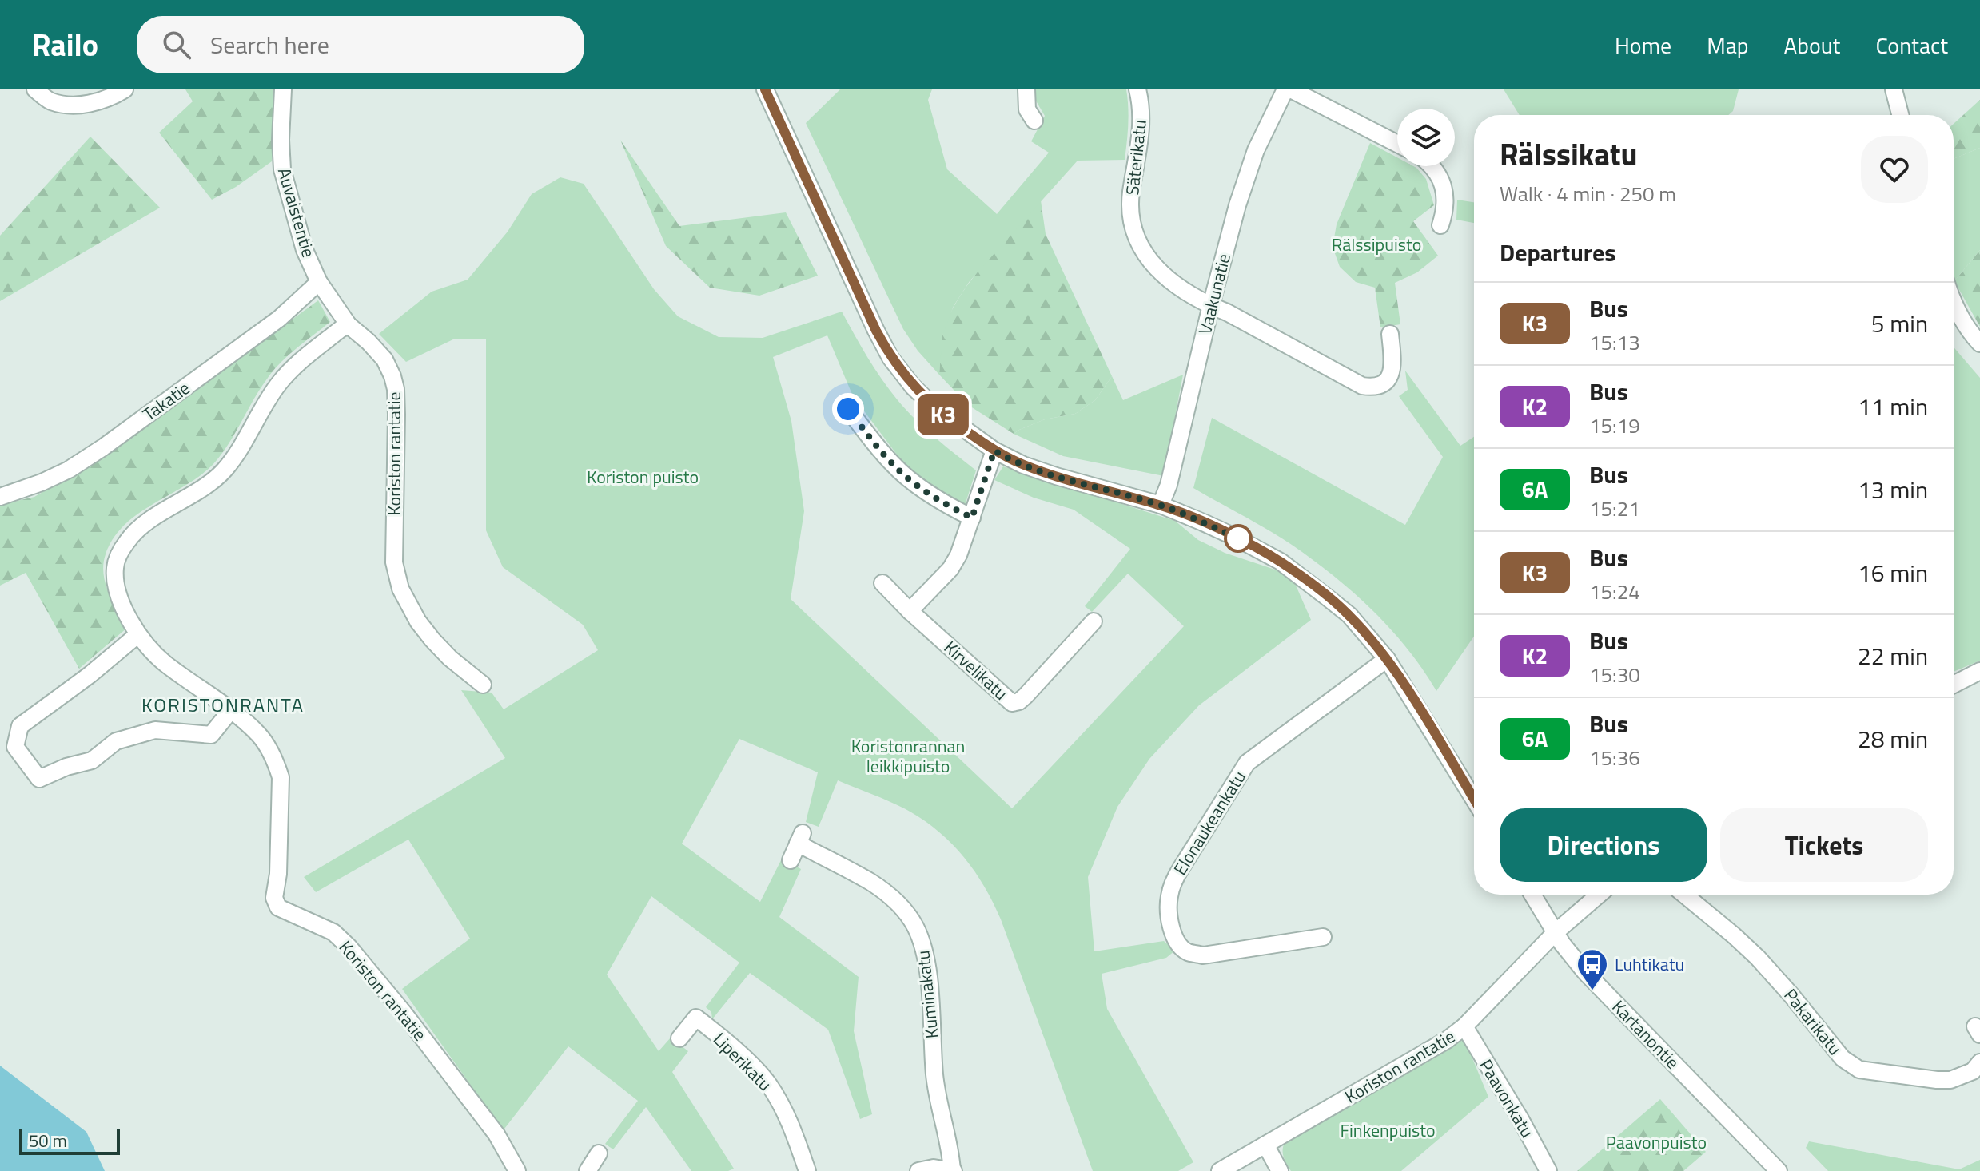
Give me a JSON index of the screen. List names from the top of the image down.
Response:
{
  "streets": {
    "street": [
      "Säterikatu",
      "Auvaistentie",
      "Vaakunatie",
      "Takatie",
      "Koriston rantatie",
      "Kirvelikatu",
      "Elonaukeankatu",
      "Kuminakatu",
      "Pakarikatu",
      "Kartanontie",
      "Liperikatu",
      "Paavonkatu"
    ]
  },
  "crossings": [
    ["Säterikatu", "Vaakunatie"],
    ["Auvaistentie", "Takatie"],
    ["Auvaistentie", "Koriston rantatie"],
    ["Koriston rantatie", "Kartanontie"],
    ["Koriston rantatie", "Paavonkatu"]
  ],
  "districts": ["KORISTONRANTA"],
  "parks": [
    "Rälssipuisto",
    "Koriston puisto",
    "Koristonrannan leikkipuisto",
    "Finkenpuisto",
    "Paavonpuisto"
  ],
  "places": {
    "bus stop": ["Luhtikatu"]
  },
  "lines": ["bus line K3"],
  "scale_bar": "50 m",
  "page": {
    "header": "Railo",
    "search": "Search here",
    "nav": [
      "Home",
      "Map",
      "About",
      "Contact"
    ],
    "on_map": "K3",
    "heading": [
      ["Rälssikatu", "Walk · 4 min · 250 m"],
      "Departures"
    ],
    "list": [
      {
        "mark": "K3",
        "name": "Bus",
        "note": "15:13",
        "value": "5 min"
      },
      {
        "mark": "K2",
        "name": "Bus",
        "note": "15:19",
        "value": "11 min"
      },
      {
        "mark": "6A",
        "name": "Bus",
        "note": "15:21",
        "value": "13 min"
      },
      {
        "mark": "K3",
        "name": "Bus",
        "note": "15:24",
        "value": "16 min"
      },
      {
        "mark": "K2",
        "name": "Bus",
        "note": "15:30",
        "value": "22 min"
      },
      {
        "mark": "6A",
        "name": "Bus",
        "note": "15:36",
        "value": "28 min"
      }
    ],
    "buttons": ["Directions", "Tickets"],
    "scale": "50 m"
  }
}
